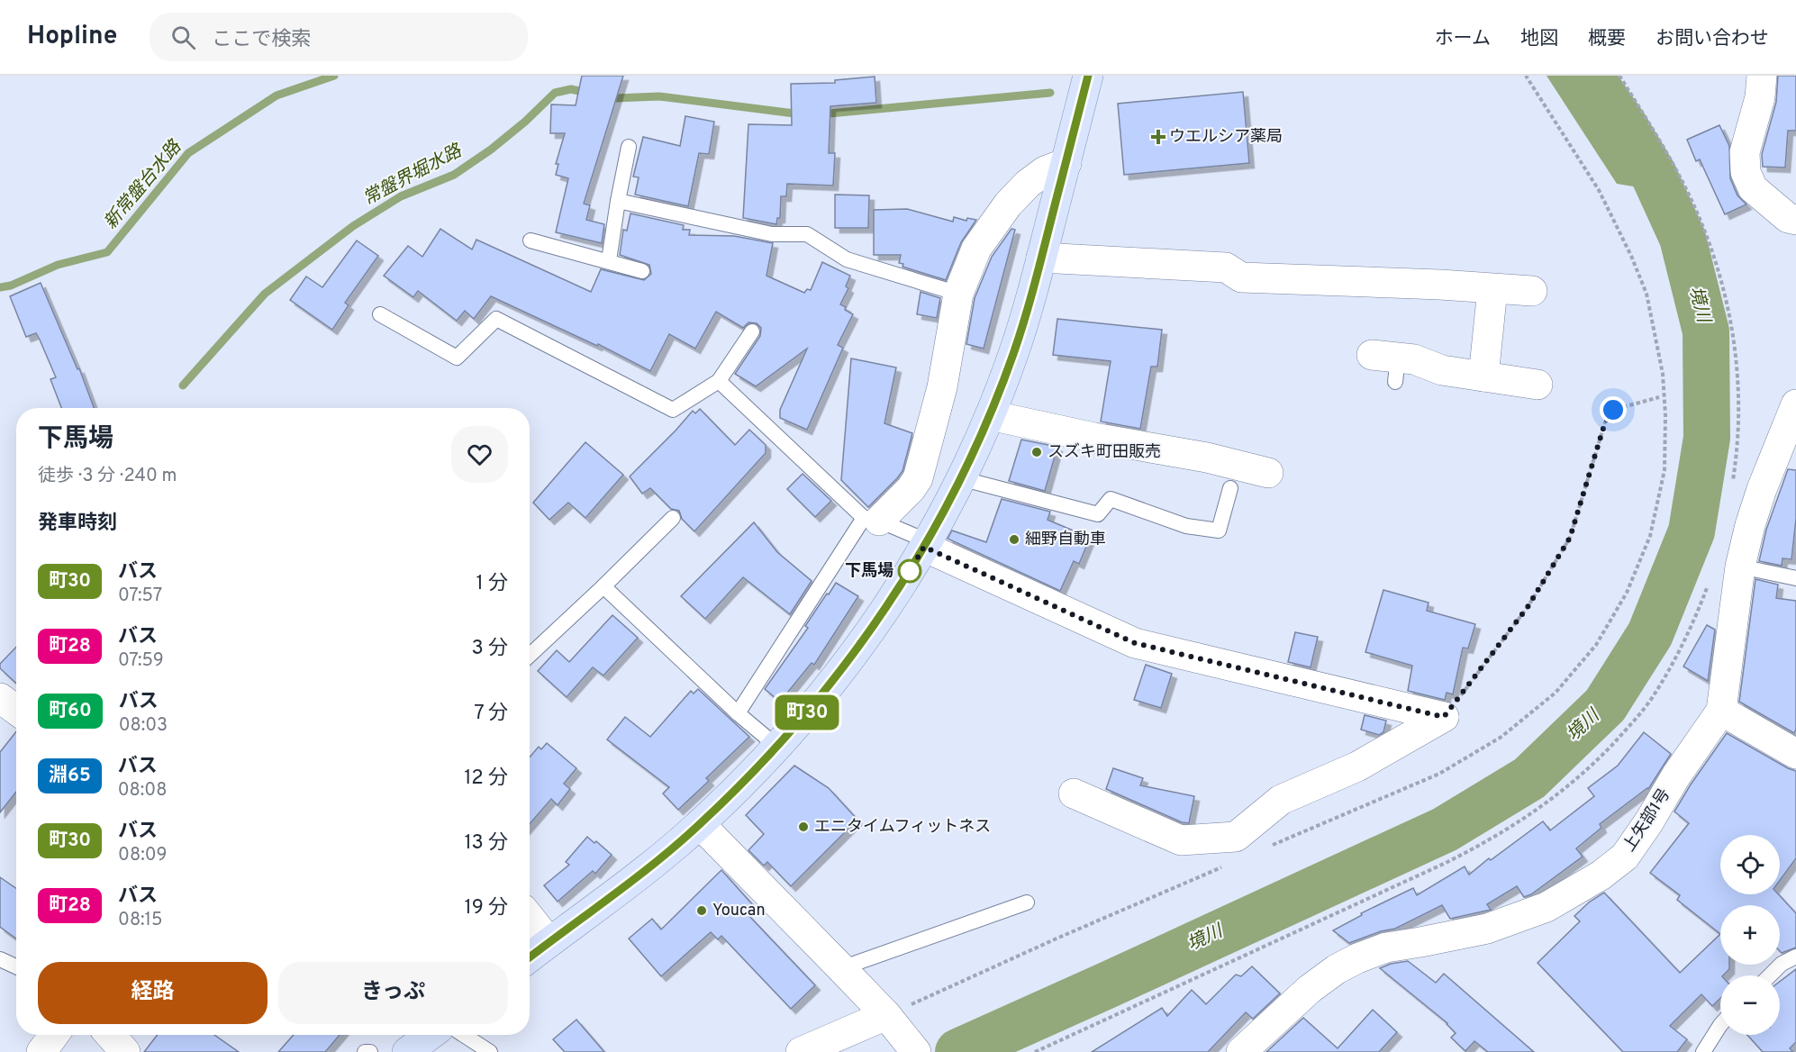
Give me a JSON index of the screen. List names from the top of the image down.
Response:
{
  "streets": {
    "street": ["上矢部1号"]
  },
  "water": ["常盤界堀水路", "新常盤台水路", "境川"],
  "places": {
    "health": ["ウエルシア薬局"],
    "other": [
      "スズキ町田販売",
      "細野自動車",
      "下馬場",
      "エニタイムフィットネス",
      "Youcan"
    ]
  },
  "lines": ["bus line 町30"],
  "page": {
    "header": "Hopline",
    "search": "ここで検索",
    "nav": [
      "ホーム",
      "地図",
      "概要",
      "お問い合わせ"
    ],
    "on_map": "町30",
    "heading": [
      ["下馬場", "徒歩 · 3 分 · 240 m"],
      "発車時刻"
    ],
    "list": [
      {
        "mark": "町30",
        "name": "バス",
        "note": "07:57",
        "value": "1 分"
      },
      {
        "mark": "町28",
        "name": "バス",
        "note": "07:59",
        "value": "3 分"
      },
      {
        "mark": "町60",
        "name": "バス",
        "note": "08:03",
        "value": "7 分"
      },
      {
        "mark": "淵65",
        "name": "バス",
        "note": "08:08",
        "value": "12 分"
      },
      {
        "mark": "町30",
        "name": "バス",
        "note": "08:09",
        "value": "13 分"
      },
      {
        "mark": "町28",
        "name": "バス",
        "note": "08:15",
        "value": "19 分"
      }
    ],
    "map_buttons": ["+", "−"],
    "buttons": ["経路", "きっぷ"]
  }
}
